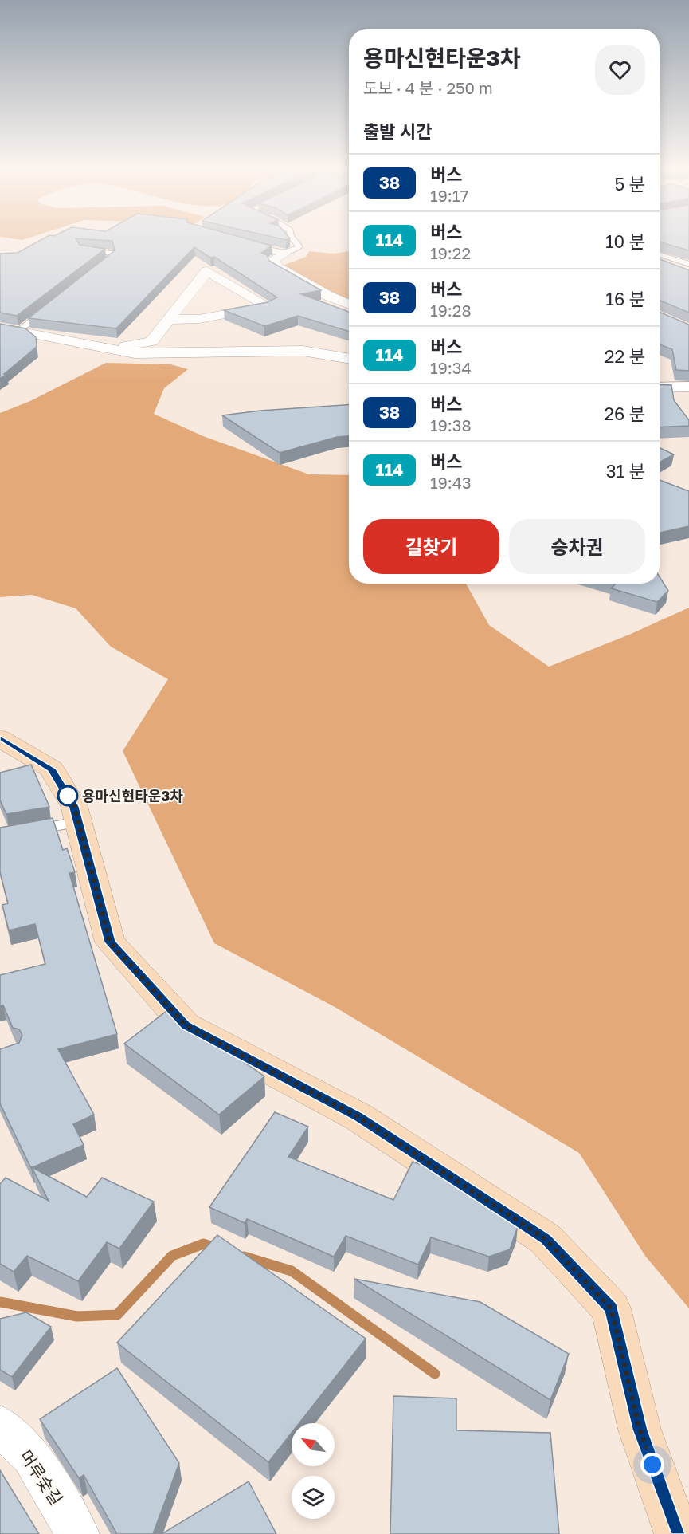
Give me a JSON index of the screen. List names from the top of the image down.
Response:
{
  "streets": {
    "street": ["머루숯길"]
  },
  "places": ["용마신현타운3차"],
  "lines": ["bus line 38"],
  "north": "top left",
  "page": {
    "heading": [
      ["용마신현타운3차", "도보 · 4 분 · 250 m"],
      "출발 시간"
    ],
    "list": [
      {
        "mark": "38",
        "name": "버스",
        "note": "19:17",
        "value": "5 분"
      },
      {
        "mark": "114",
        "name": "버스",
        "note": "19:22",
        "value": "10 분"
      },
      {
        "mark": "38",
        "name": "버스",
        "note": "19:28",
        "value": "16 분"
      },
      {
        "mark": "114",
        "name": "버스",
        "note": "19:34",
        "value": "22 분"
      },
      {
        "mark": "38",
        "name": "버스",
        "note": "19:38",
        "value": "26 분"
      },
      {
        "mark": "114",
        "name": "버스",
        "note": "19:43",
        "value": "31 분"
      }
    ],
    "buttons": ["길찾기", "승차권"]
  }
}
